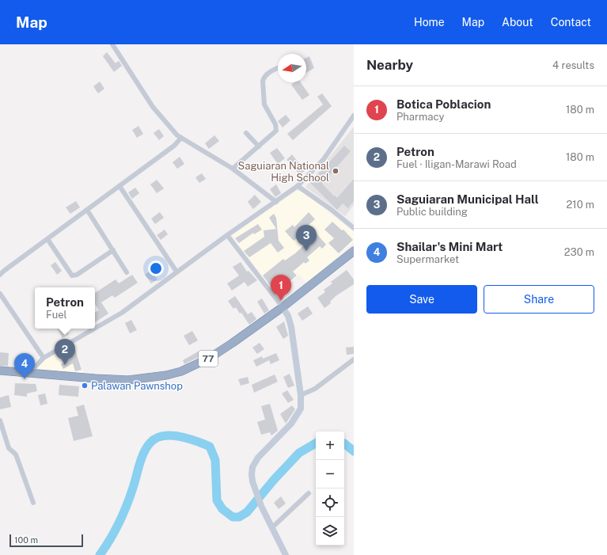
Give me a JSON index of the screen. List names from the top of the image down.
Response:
{
  "streets": {
    "highway": ["77"]
  },
  "places": ["Saguiaran National High School", "Palawan Pawnshop"],
  "scale_bar": "100 m",
  "north": "left",
  "page": {
    "header": "Map",
    "nav": [
      "Home",
      "Map",
      "About",
      "Contact"
    ],
    "heading": ["Nearby", "4 results"],
    "list": [
      {
        "mark": "1",
        "name": "Botica Poblacion",
        "note": "Pharmacy",
        "value": "180 m"
      },
      {
        "mark": "2",
        "name": "Petron",
        "note": "Fuel · Iligan-Marawi Road",
        "value": "180 m"
      },
      {
        "mark": "3",
        "name": "Saguiaran Municipal Hall",
        "note": "Public building",
        "value": "210 m"
      },
      {
        "mark": "4",
        "name": "Shailar's Mini Mart",
        "note": "Supermarket",
        "value": "230 m"
      }
    ],
    "pins": [
      "3",
      "1",
      "2",
      "4"
    ],
    "buttons": ["Save", "Share"],
    "popup": ["Petron", "Fuel"],
    "map_buttons": ["+", "−"],
    "scale": "100 m"
  }
}
